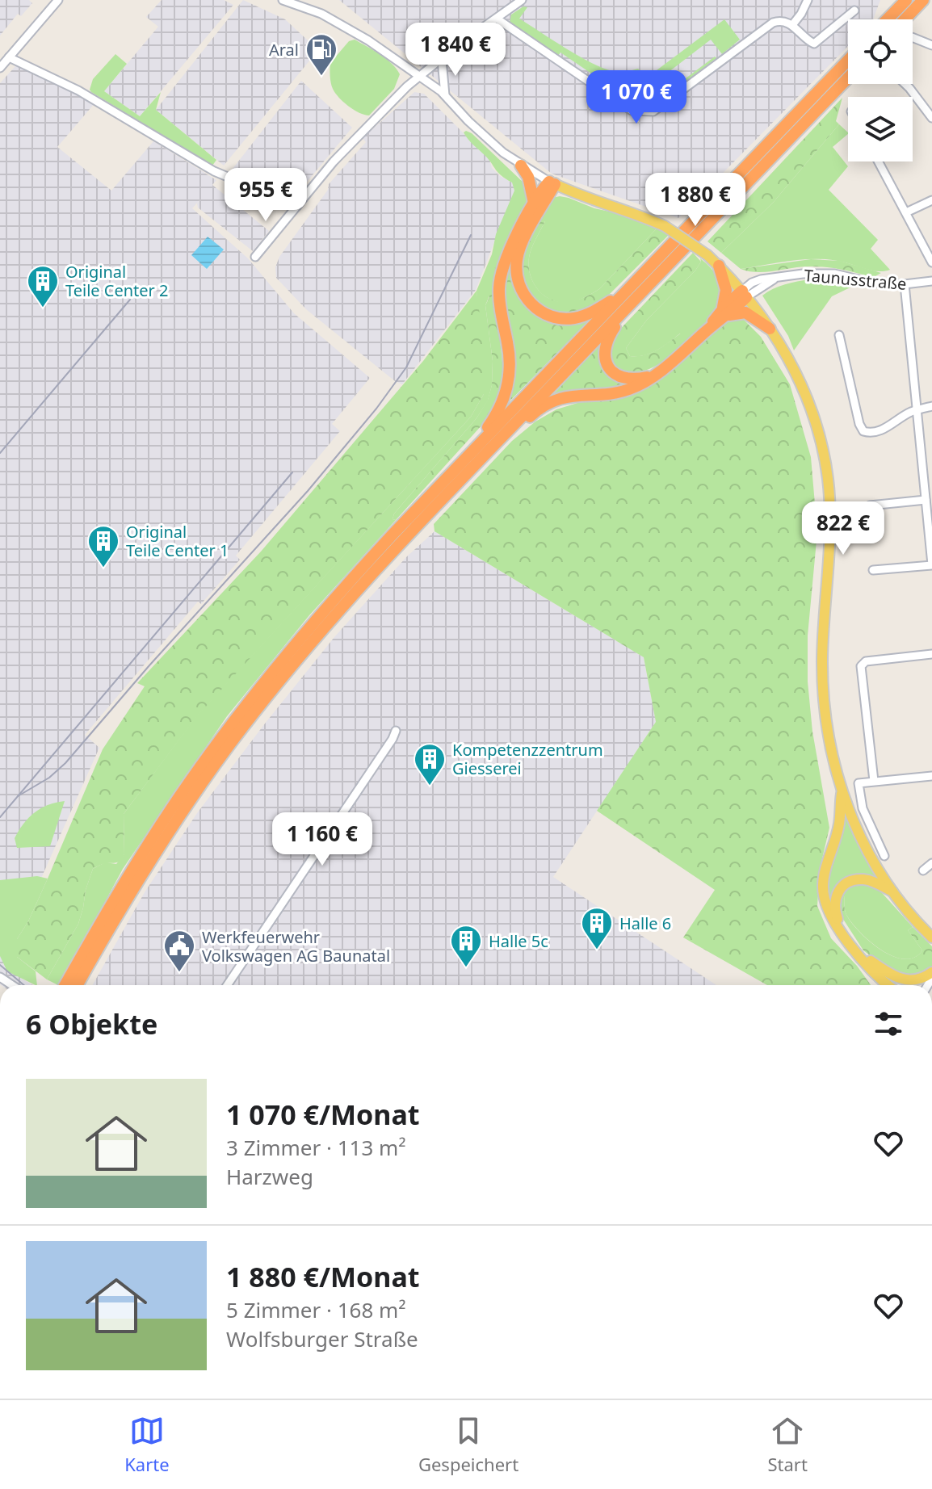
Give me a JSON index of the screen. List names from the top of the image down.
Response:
{
  "streets": {
    "street": ["Taunusstraße"]
  },
  "places": {
    "fuel station": ["Aral"],
    "building": [
      "Original Teile Center 2",
      "Original Teile Center 1",
      "Kompetenzzentrum Giesserei",
      "Halle 6",
      "Halle 5c"
    ],
    "public building": ["Werkfeuerwehr Volkswagen AG Baunatal"]
  },
  "page": {
    "price": [
      "1 840 €",
      "1 070 €",
      "955 €",
      "1 880 €",
      "822 €",
      "1 160 €"
    ],
    "heading": "6 Objekte",
    "list": [
      {
        "name": "1 070 €/Monat",
        "note": "3 Zimmer · 113 m² · Harzweg"
      },
      {
        "name": "1 880 €/Monat",
        "note": "5 Zimmer · 168 m² · Wolfsburger Straße"
      }
    ],
    "tabs": ["Karte", "Gespeichert", "Start"]
  }
}
